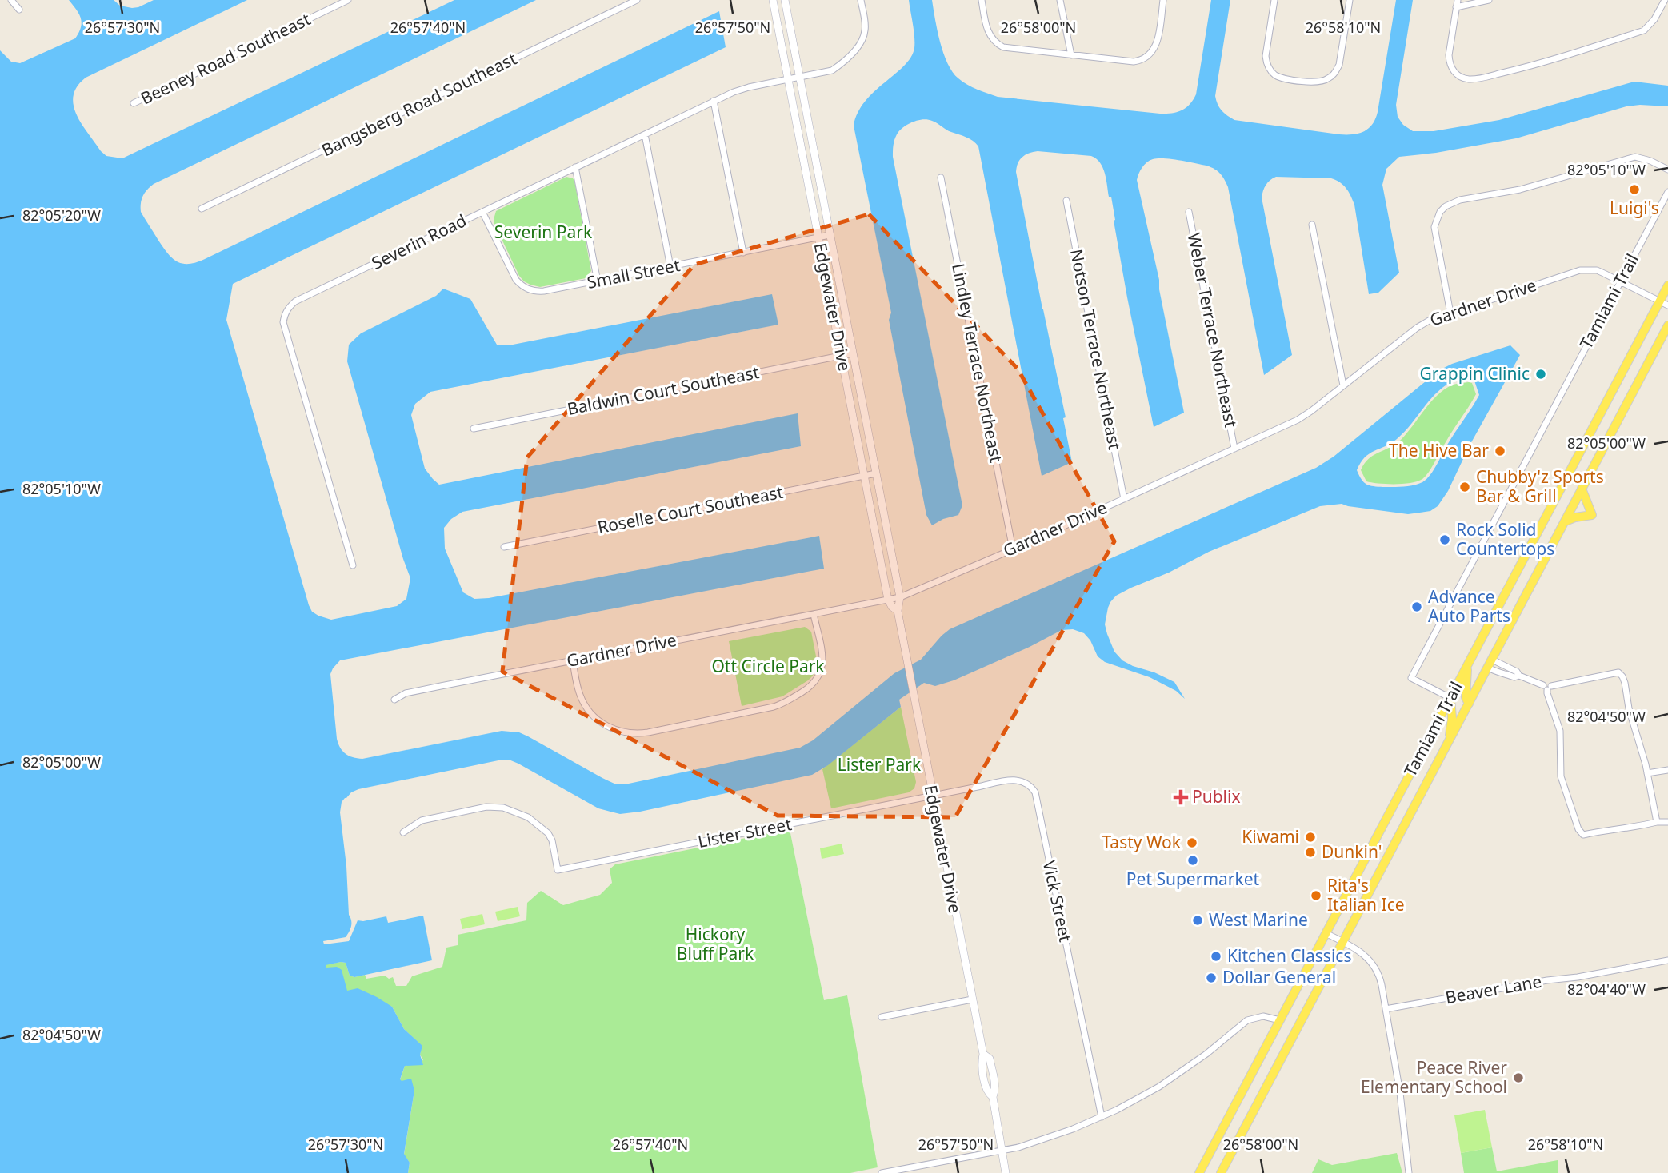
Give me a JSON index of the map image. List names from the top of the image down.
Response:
{
  "streets": {
    "main road": ["Tamiami Trail"],
    "street": [
      "Beeney Road Southeast",
      "Bangsberg Road Southeast",
      "Severin Road",
      "Small Street",
      "Gardner Drive",
      "Edgewater Drive",
      "Weber Terrace Northeast",
      "Notson Terrace Northeast",
      "Lindley Terrace Northeast",
      "Baldwin Court Southeast",
      "Roselle Court Southeast",
      "Lister Street",
      "Vick Street",
      "Beaver Lane"
    ]
  },
  "crossings": [
    ["Severin Road", "Small Street"],
    ["Severin Road", "Edgewater Drive"],
    ["Small Street", "Edgewater Drive"],
    ["Tamiami Trail", "Gardner Drive"],
    ["Gardner Drive", "Edgewater Drive"],
    ["Gardner Drive", "Weber Terrace Northeast"],
    ["Gardner Drive", "Notson Terrace Northeast"],
    ["Gardner Drive", "Lindley Terrace Northeast"],
    ["Edgewater Drive", "Baldwin Court Southeast"],
    ["Edgewater Drive", "Roselle Court Southeast"],
    ["Edgewater Drive", "Lister Street"],
    ["Edgewater Drive", "Vick Street"],
    ["Lister Street", "Vick Street"]
  ],
  "parks": [
    "Severin Park",
    "Ott Circle Park",
    "Lister Park",
    "Hickory Bluff Park"
  ],
  "places": {
    "other": [
      "Luigi's",
      "Grappin Clinic",
      "The Hive Bar",
      "Chubby'z Sports Bar & Grill",
      "Rock Solid Countertops",
      "Advance Auto Parts",
      "Kiwami",
      "Tasty Wok",
      "Dunkin'",
      "Pet Supermarket",
      "Rita's Italian Ice",
      "West Marine",
      "Kitchen Classics",
      "Dollar General",
      "Peace River Elementary School"
    ],
    "health": ["Publix"]
  },
  "coordinates": [
    "26°57'30\"N",
    "26°57'40\"N",
    "26°57'50\"N",
    "26°58'00\"N",
    "26°58'10\"N",
    "82°05'10\"W",
    "82°05'20\"W",
    "82°05'00\"W",
    "82°04'50\"W",
    "82°04'40\"W"
  ]
}
